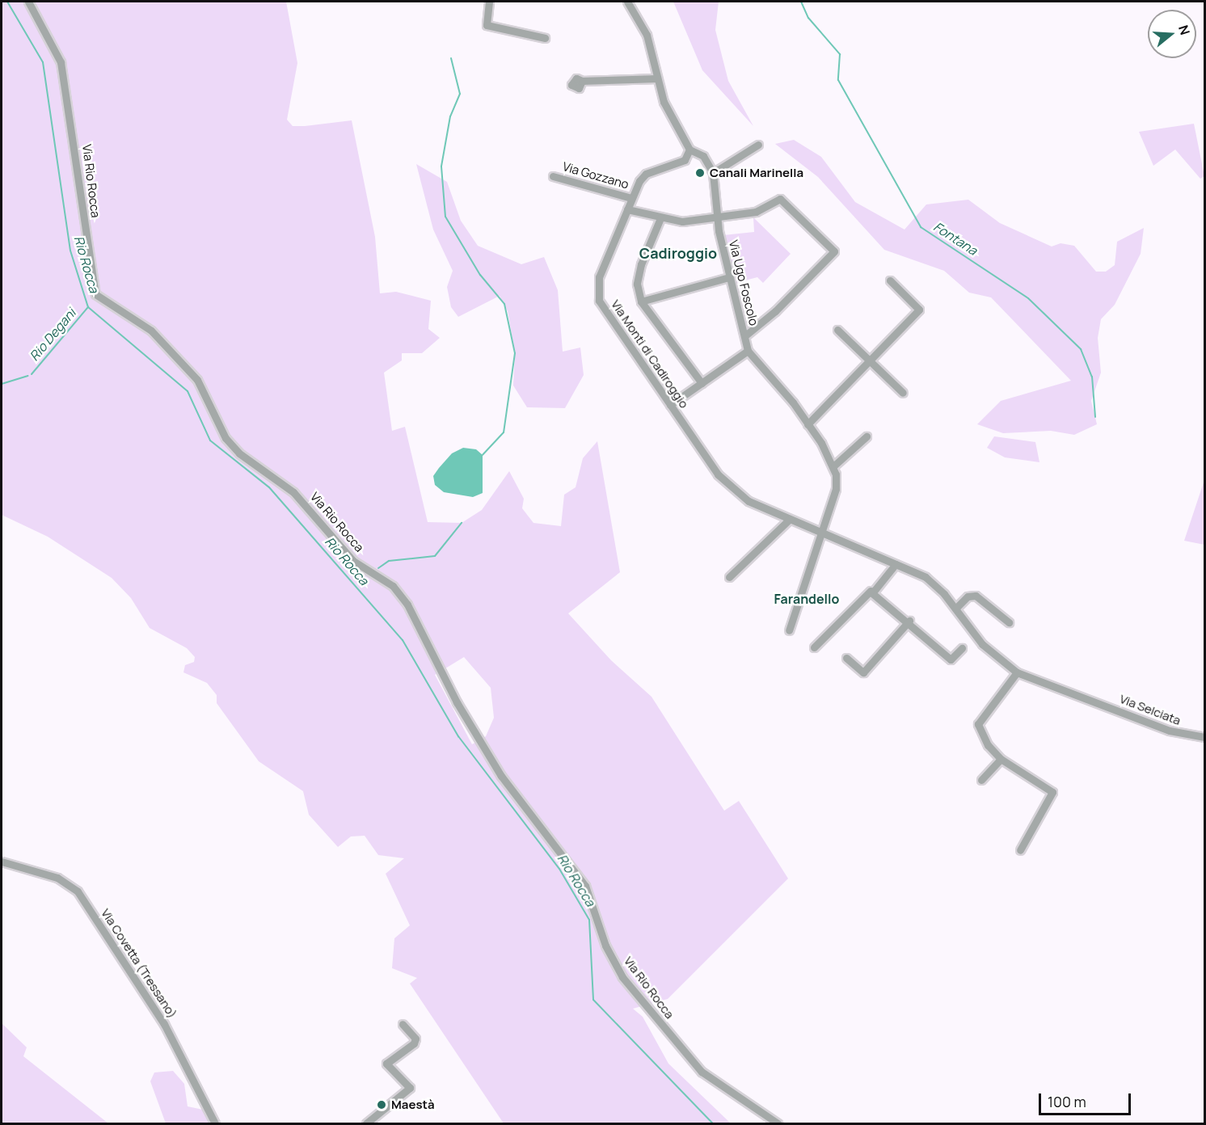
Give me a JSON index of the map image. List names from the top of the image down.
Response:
{
  "streets": {
    "street": [
      "Via Gozzano",
      "Via Rio Rocca",
      "Via Ugo Foscolo",
      "Via Monti di Cadiroggio",
      "Via Selciata",
      "Via Covetta (Tressano)"
    ]
  },
  "crossings": [
    ["Via Gozzano", "Via Monti di Cadiroggio"],
    ["Via Monti di Cadiroggio", "Via Selciata"]
  ],
  "districts": ["Cadiroggio", "Farandello"],
  "water": ["Fontana", "Rio Rocca", "Rio Degani"],
  "places": ["Canali Marinella", "Maestà"],
  "scale_bar": "100 m",
  "north": "right"
}
